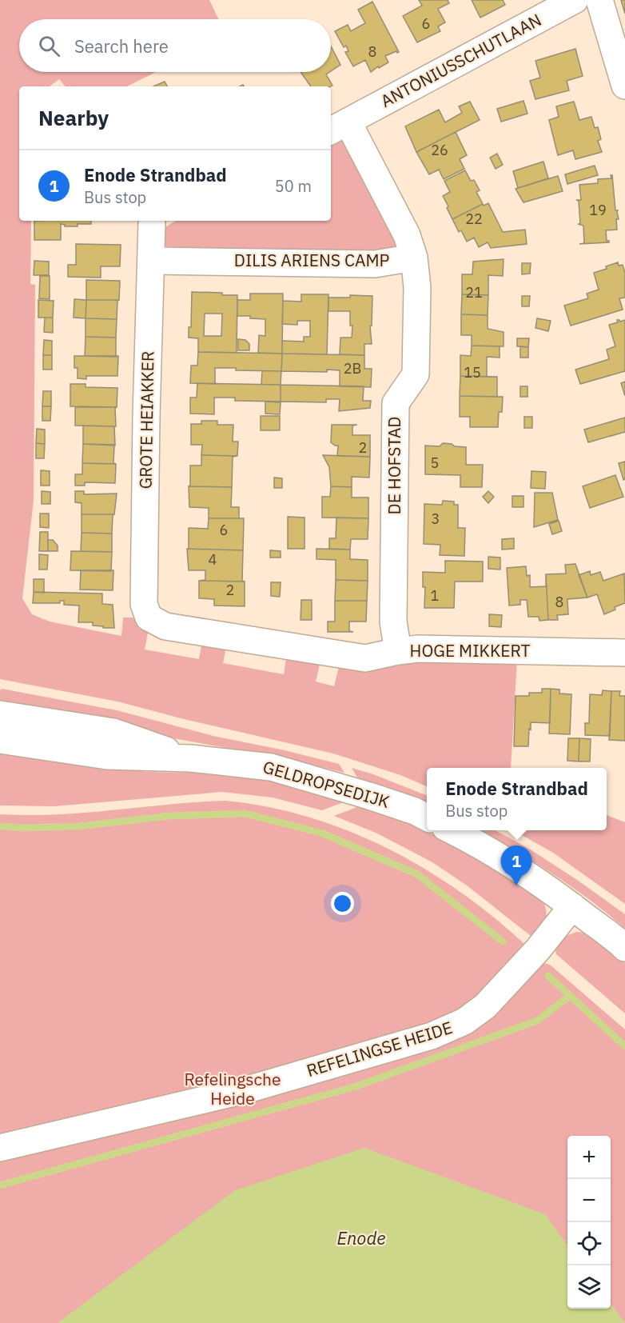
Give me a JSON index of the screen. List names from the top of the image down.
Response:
{
  "streets": {
    "street": [
      "ANTONIUSSCHUTLAAN",
      "DILIS ARIENS CAMP",
      "GROTE HEIAKKER",
      "DE HOFSTAD",
      "HOGE MIKKERT",
      "GELDROPSEDIJK",
      "REFELINGSE HEIDE"
    ]
  },
  "crossings": [
    ["ANTONIUSSCHUTLAAN", "DILIS ARIENS CAMP"],
    ["DILIS ARIENS CAMP", "GROTE HEIAKKER"],
    ["DILIS ARIENS CAMP", "DE HOFSTAD"],
    ["GROTE HEIAKKER", "HOGE MIKKERT"],
    ["DE HOFSTAD", "HOGE MIKKERT"]
  ],
  "water": ["Enode"],
  "parks": ["Refelingsche Heide"],
  "house_numbers": [
    "6",
    "8",
    "26",
    "19",
    "22",
    "21",
    "2B",
    "15",
    "2",
    "5",
    "3",
    "6",
    "4",
    "2",
    "1",
    "8"
  ],
  "page": {
    "search": "Search here",
    "heading": "Nearby",
    "list": [
      {
        "mark": "1",
        "name": "Enode Strandbad",
        "note": "Bus stop",
        "value": "50 m"
      }
    ],
    "popup": ["Enode Strandbad", "Bus stop"],
    "pins": "1",
    "map_buttons": ["+", "−"]
  }
}
